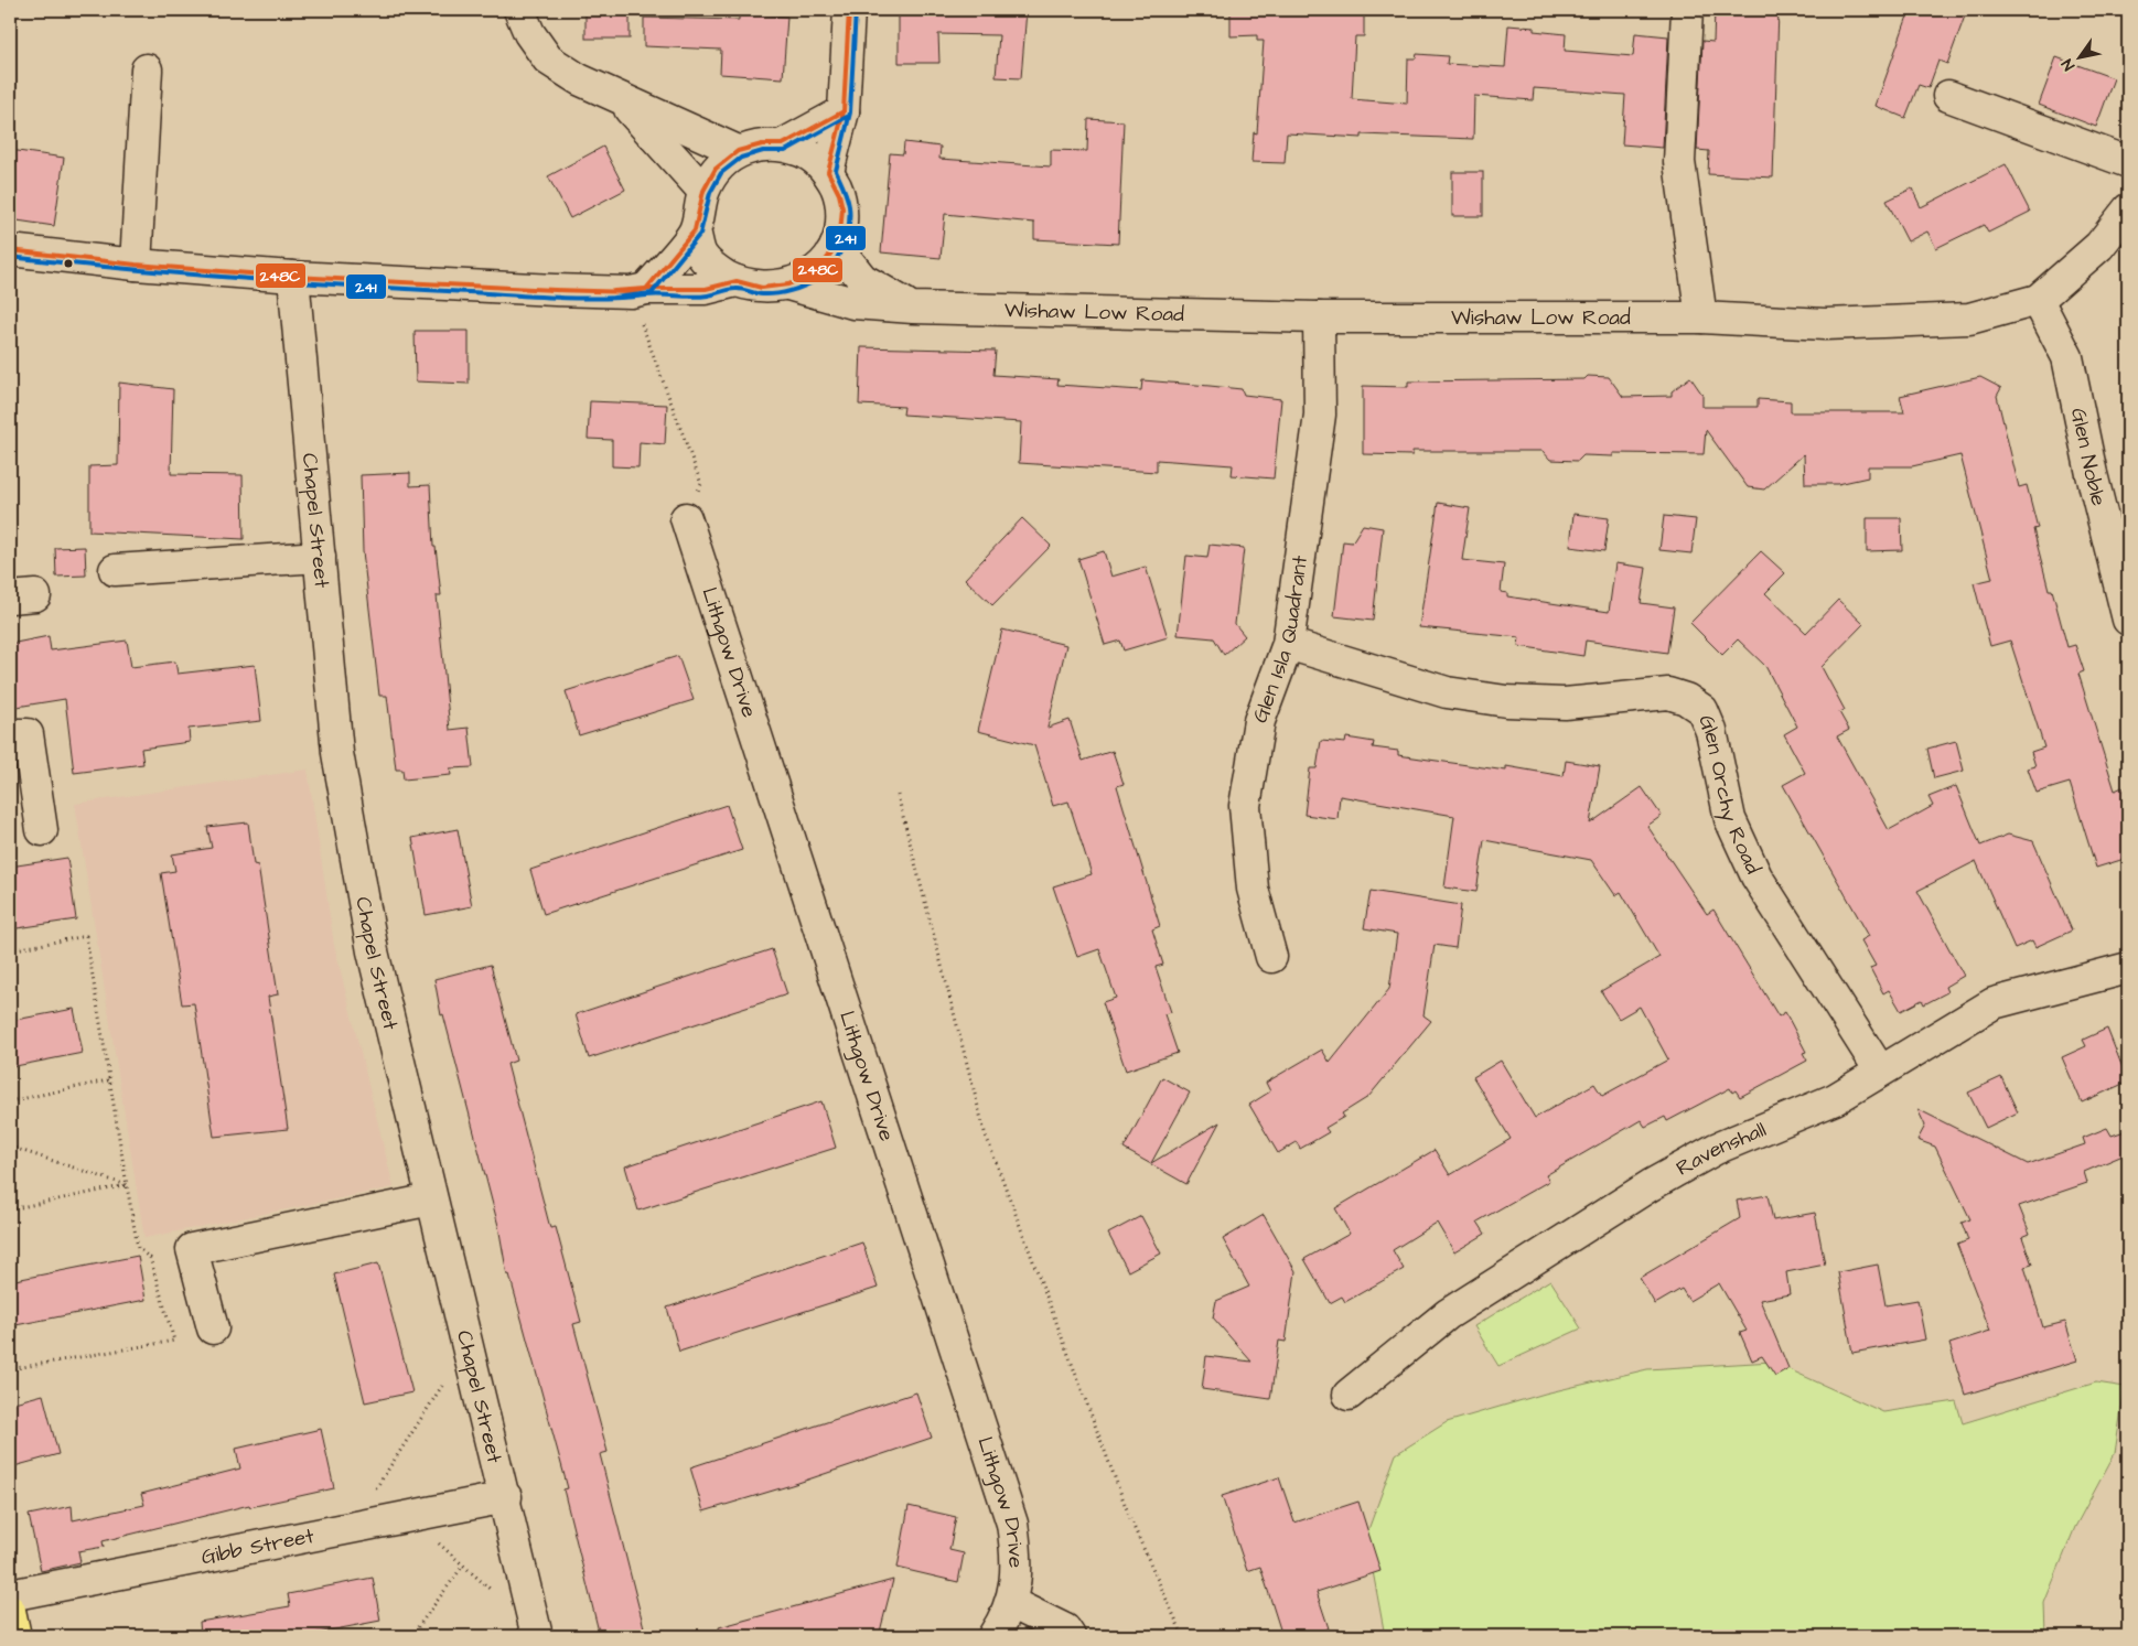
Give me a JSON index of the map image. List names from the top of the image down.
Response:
{
  "streets": {
    "street": [
      "Wishaw Low Road",
      "Glen Noble",
      "Chapel Street",
      "Glen Isla Quadrant",
      "Lithgow Drive",
      "Glen Orchy Road",
      "Ravenshall",
      "Gibb Street"
    ]
  },
  "crossings": [
    ["Wishaw Low Road", "Glen Noble"],
    ["Wishaw Low Road", "Glen Isla Quadrant"],
    ["Chapel Street", "Gibb Street"],
    ["Glen Isla Quadrant", "Glen Orchy Road"],
    ["Glen Orchy Road", "Ravenshall"]
  ],
  "lines": ["transit line 248C", "transit line 241"],
  "north": "bottom left"
}
